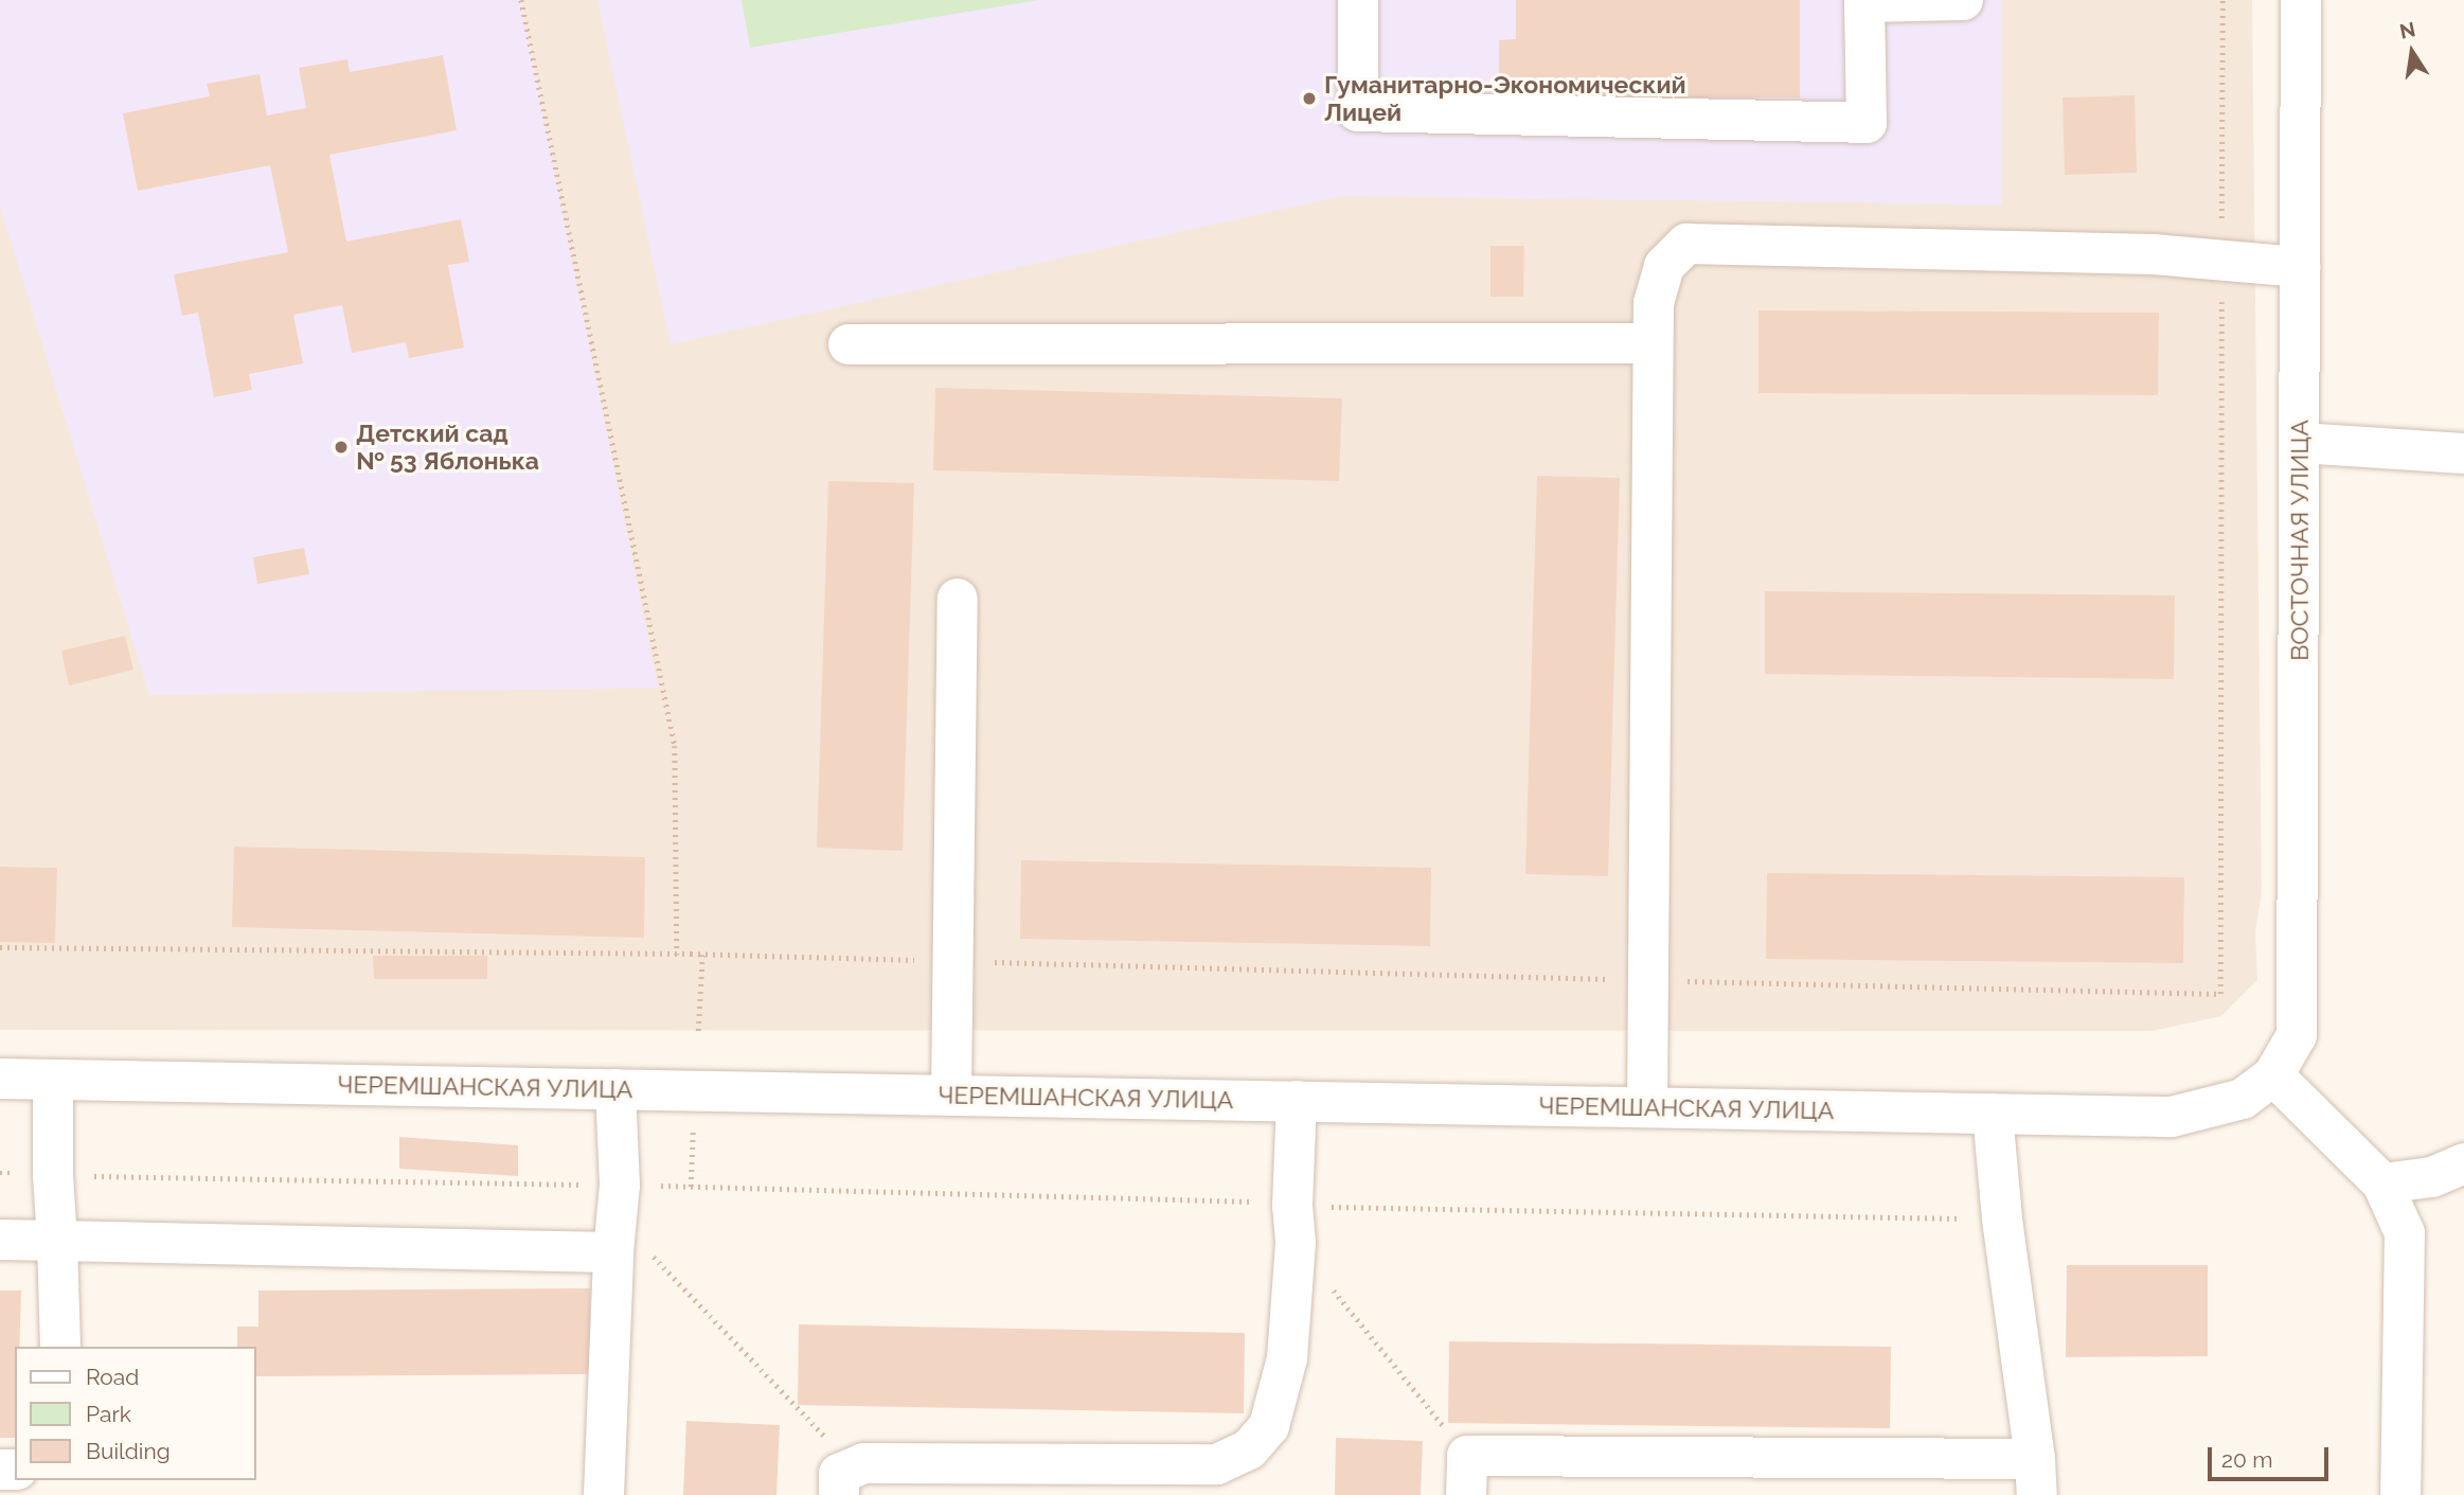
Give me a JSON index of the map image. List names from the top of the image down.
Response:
{
  "streets": {
    "street": ["ВОСТОЧНАЯ УЛИЦА", "ЧЕРЕМШАНСКАЯ УЛИЦА"]
  },
  "crossings": [
    ["ВОСТОЧНАЯ УЛИЦА", "ЧЕРЕМШАНСКАЯ УЛИЦА"]
  ],
  "places": ["Гуманитарно-Экономический Лицей", "Детский сад № 53 Яблонька"],
  "legend": ["Road", "Park", "Building"],
  "scale_bar": "20 m",
  "north": "top"
}
